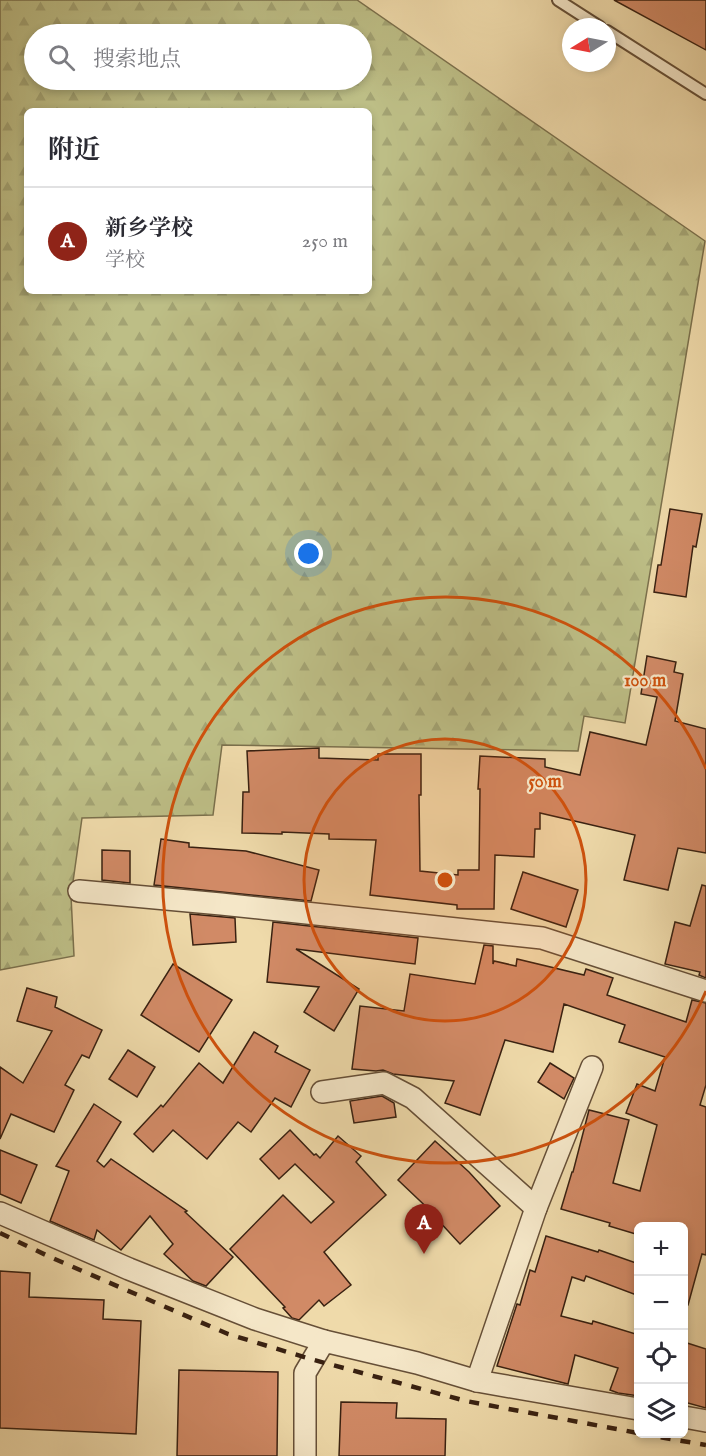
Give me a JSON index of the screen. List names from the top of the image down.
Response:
{
  "north": "left",
  "page": {
    "search": "搜索地点",
    "heading": "附近",
    "list": [
      {
        "mark": "A",
        "name": "新乡学校",
        "note": "学校",
        "value": "250 m"
      }
    ],
    "pins": "A",
    "map_buttons": ["+", "−"]
  },
  "rings": ["100 m", "50 m"]
}
